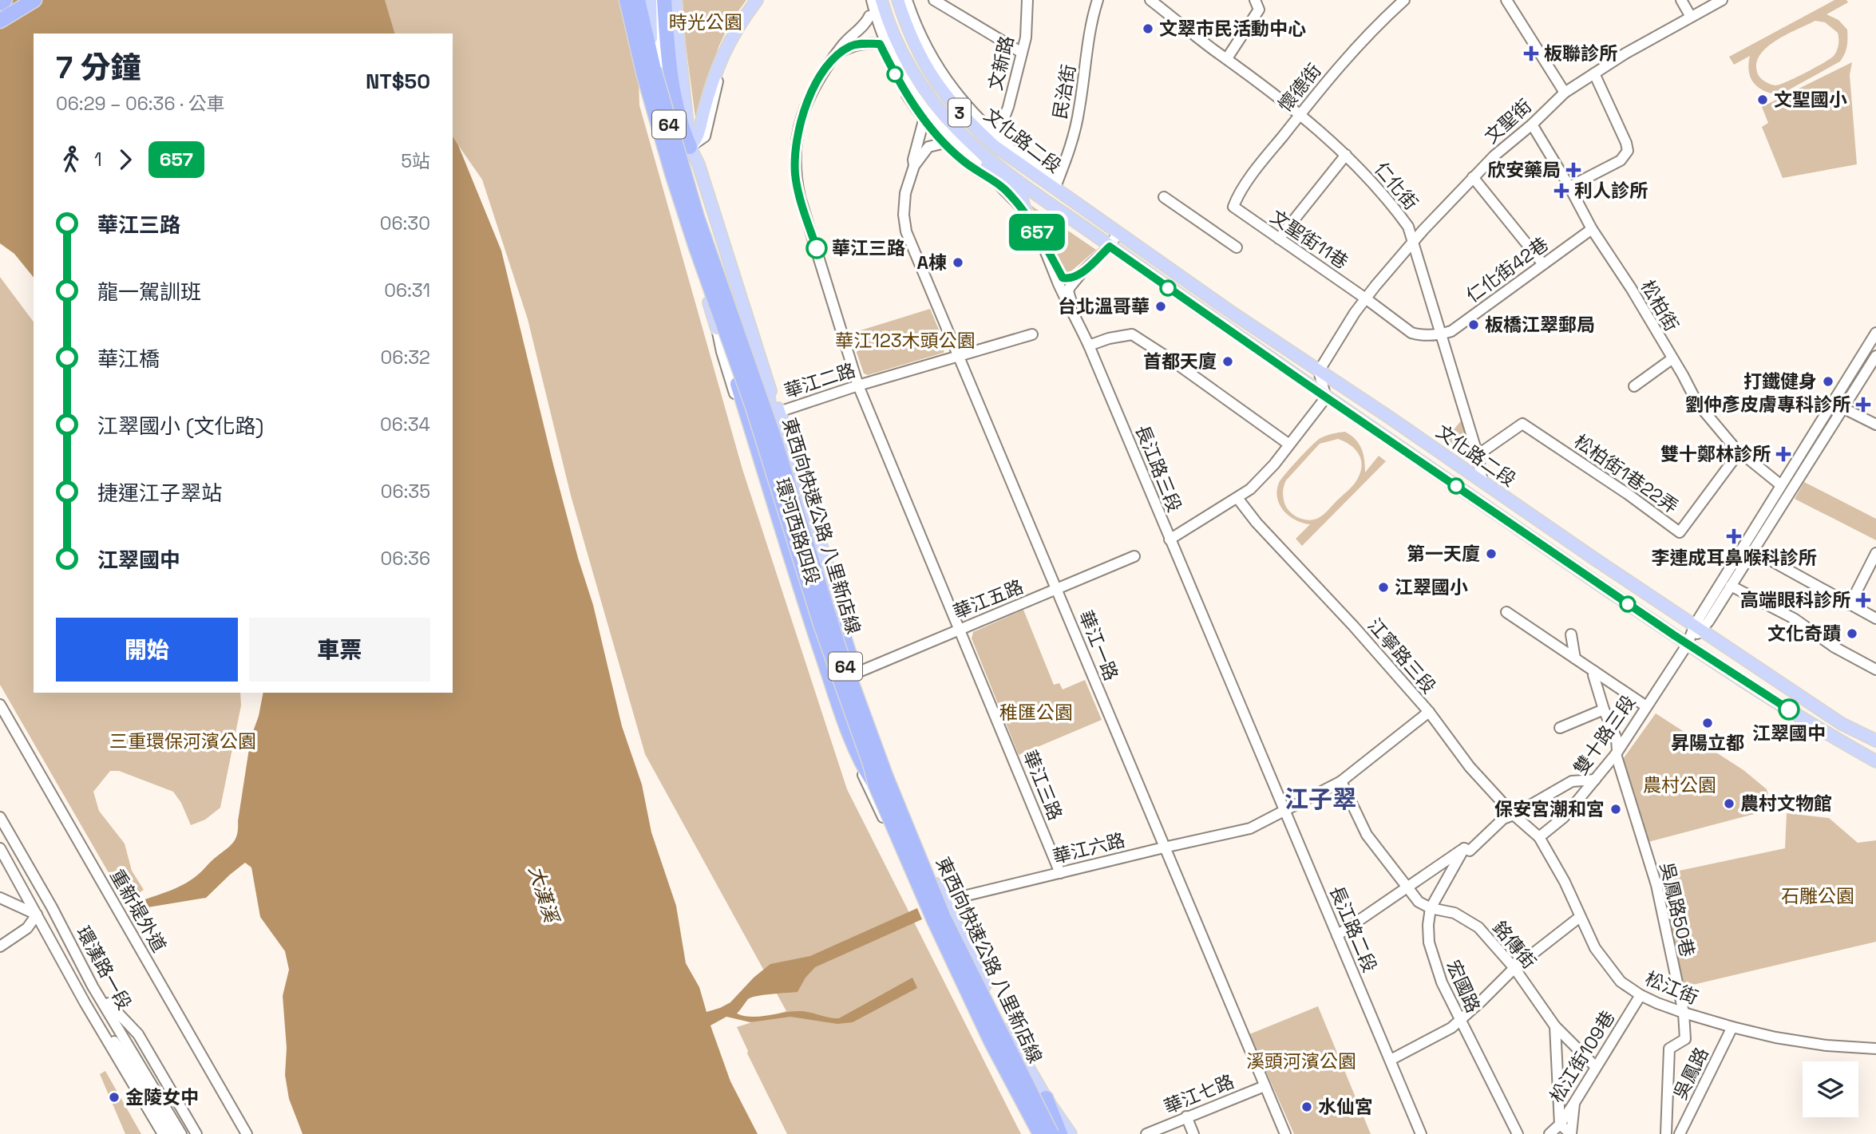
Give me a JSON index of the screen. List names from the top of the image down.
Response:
{
  "streets": {
    "highway": ["64", "東西向快速公路 八里新店線"],
    "main road": ["3", "文化路二段", "環河西路四段"],
    "street": [
      "文新路",
      "懷德街",
      "民治街",
      "文聖街",
      "仁化街",
      "文聖街11巷",
      "仁化街42巷",
      "松柏街",
      "華江二路",
      "長江路三段",
      "松柏街1巷22弄",
      "華江五路",
      "華江一路",
      "江寧路三段",
      "雙十路三段",
      "華江三路",
      "華江六路",
      "吳鳳路50巷",
      "重新堤外道",
      "長江路二段",
      "銘傳街",
      "環漢路一段",
      "宏國路",
      "松江街",
      "松江街109巷",
      "吳鳳路",
      "華江七路"
    ]
  },
  "crossings": [
    ["文新路", "文化路二段"],
    ["懷德街", "仁化街"],
    ["懷德街", "文聖街11巷"],
    ["民治街", "文化路二段"],
    ["3", "文化路二段"],
    ["文聖街", "文化路二段"],
    ["文聖街", "仁化街"],
    ["文聖街", "文聖街11巷"],
    ["文聖街", "松柏街"],
    ["64", "東西向快速公路 八里新店線"],
    ["64", "環河西路四段"],
    ["文化路二段", "仁化街"],
    ["文化路二段", "雙十路三段"],
    ["仁化街", "文聖街11巷"],
    ["仁化街", "仁化街42巷"],
    ["仁化街", "松柏街1巷22弄"],
    ["文聖街11巷", "仁化街42巷"],
    ["仁化街42巷", "松柏街"],
    ["松柏街", "松柏街1巷22弄"],
    ["華江二路", "環河西路四段"],
    ["華江二路", "華江一路"],
    ["華江二路", "華江三路"],
    ["長江路三段", "長江路二段"],
    ["東西向快速公路 八里新店線", "環河西路四段"],
    ["環河西路四段", "華江五路"],
    ["環河西路四段", "華江六路"],
    ["華江五路", "華江一路"],
    ["華江五路", "華江三路"],
    ["華江一路", "華江六路"],
    ["華江一路", "華江七路"],
    ["江寧路三段", "雙十路三段"],
    ["江寧路三段", "華江六路"],
    ["江寧路三段", "松江街"],
    ["雙十路三段", "吳鳳路50巷"],
    ["雙十路三段", "松江街"],
    ["華江三路", "華江六路"],
    ["華江六路", "長江路二段"],
    ["吳鳳路50巷", "松江街"],
    ["銘傳街", "宏國路"],
    ["銘傳街", "松江街109巷"],
    ["松江街", "松江街109巷"],
    ["松江街", "吳鳳路"]
  ],
  "districts": ["江子翠"],
  "water": ["大漢溪"],
  "parks": [
    "時光公園",
    "華江123木頭公園",
    "稚匯公園",
    "三重環保河濱公園",
    "農村公園",
    "石雕公園",
    "溪頭河濱公園"
  ],
  "places": {
    "other": [
      "文翠市民活動中心",
      "文聖國小",
      "華江三路",
      "A棟",
      "台北溫哥華",
      "板橋江翠郵局",
      "首都天廈",
      "打鐵健身",
      "第一天廈",
      "江翠國小",
      "文化奇蹟",
      "江翠國中",
      "昇陽立都",
      "農村文物館",
      "保安宮潮和宮",
      "金陵女中",
      "水仙宮"
    ],
    "health": [
      "板聯診所",
      "欣安藥局",
      "利人診所",
      "劉仲彥皮膚專科診所",
      "雙十鄭林診所",
      "李連成耳鼻喉科診所",
      "高端眼科診所"
    ]
  },
  "lines": ["bus line 657"],
  "page": {
    "on_map": "657",
    "heading": ["7 分鐘", "06:29 – 06:36 · 公車", "NT$50"],
    "legs": ["1", "657", "5站"],
    "list": [
      {
        "name": "華江三路",
        "value": "06:30"
      },
      {
        "name": "龍一駕訓班",
        "value": "06:31"
      },
      {
        "name": "華江橋",
        "value": "06:32"
      },
      {
        "name": "江翠國小 (文化路)",
        "value": "06:34"
      },
      {
        "name": "捷運江子翠站",
        "value": "06:35"
      },
      {
        "name": "江翠國中",
        "value": "06:36"
      }
    ],
    "buttons": ["開始", "車票"]
  }
}
